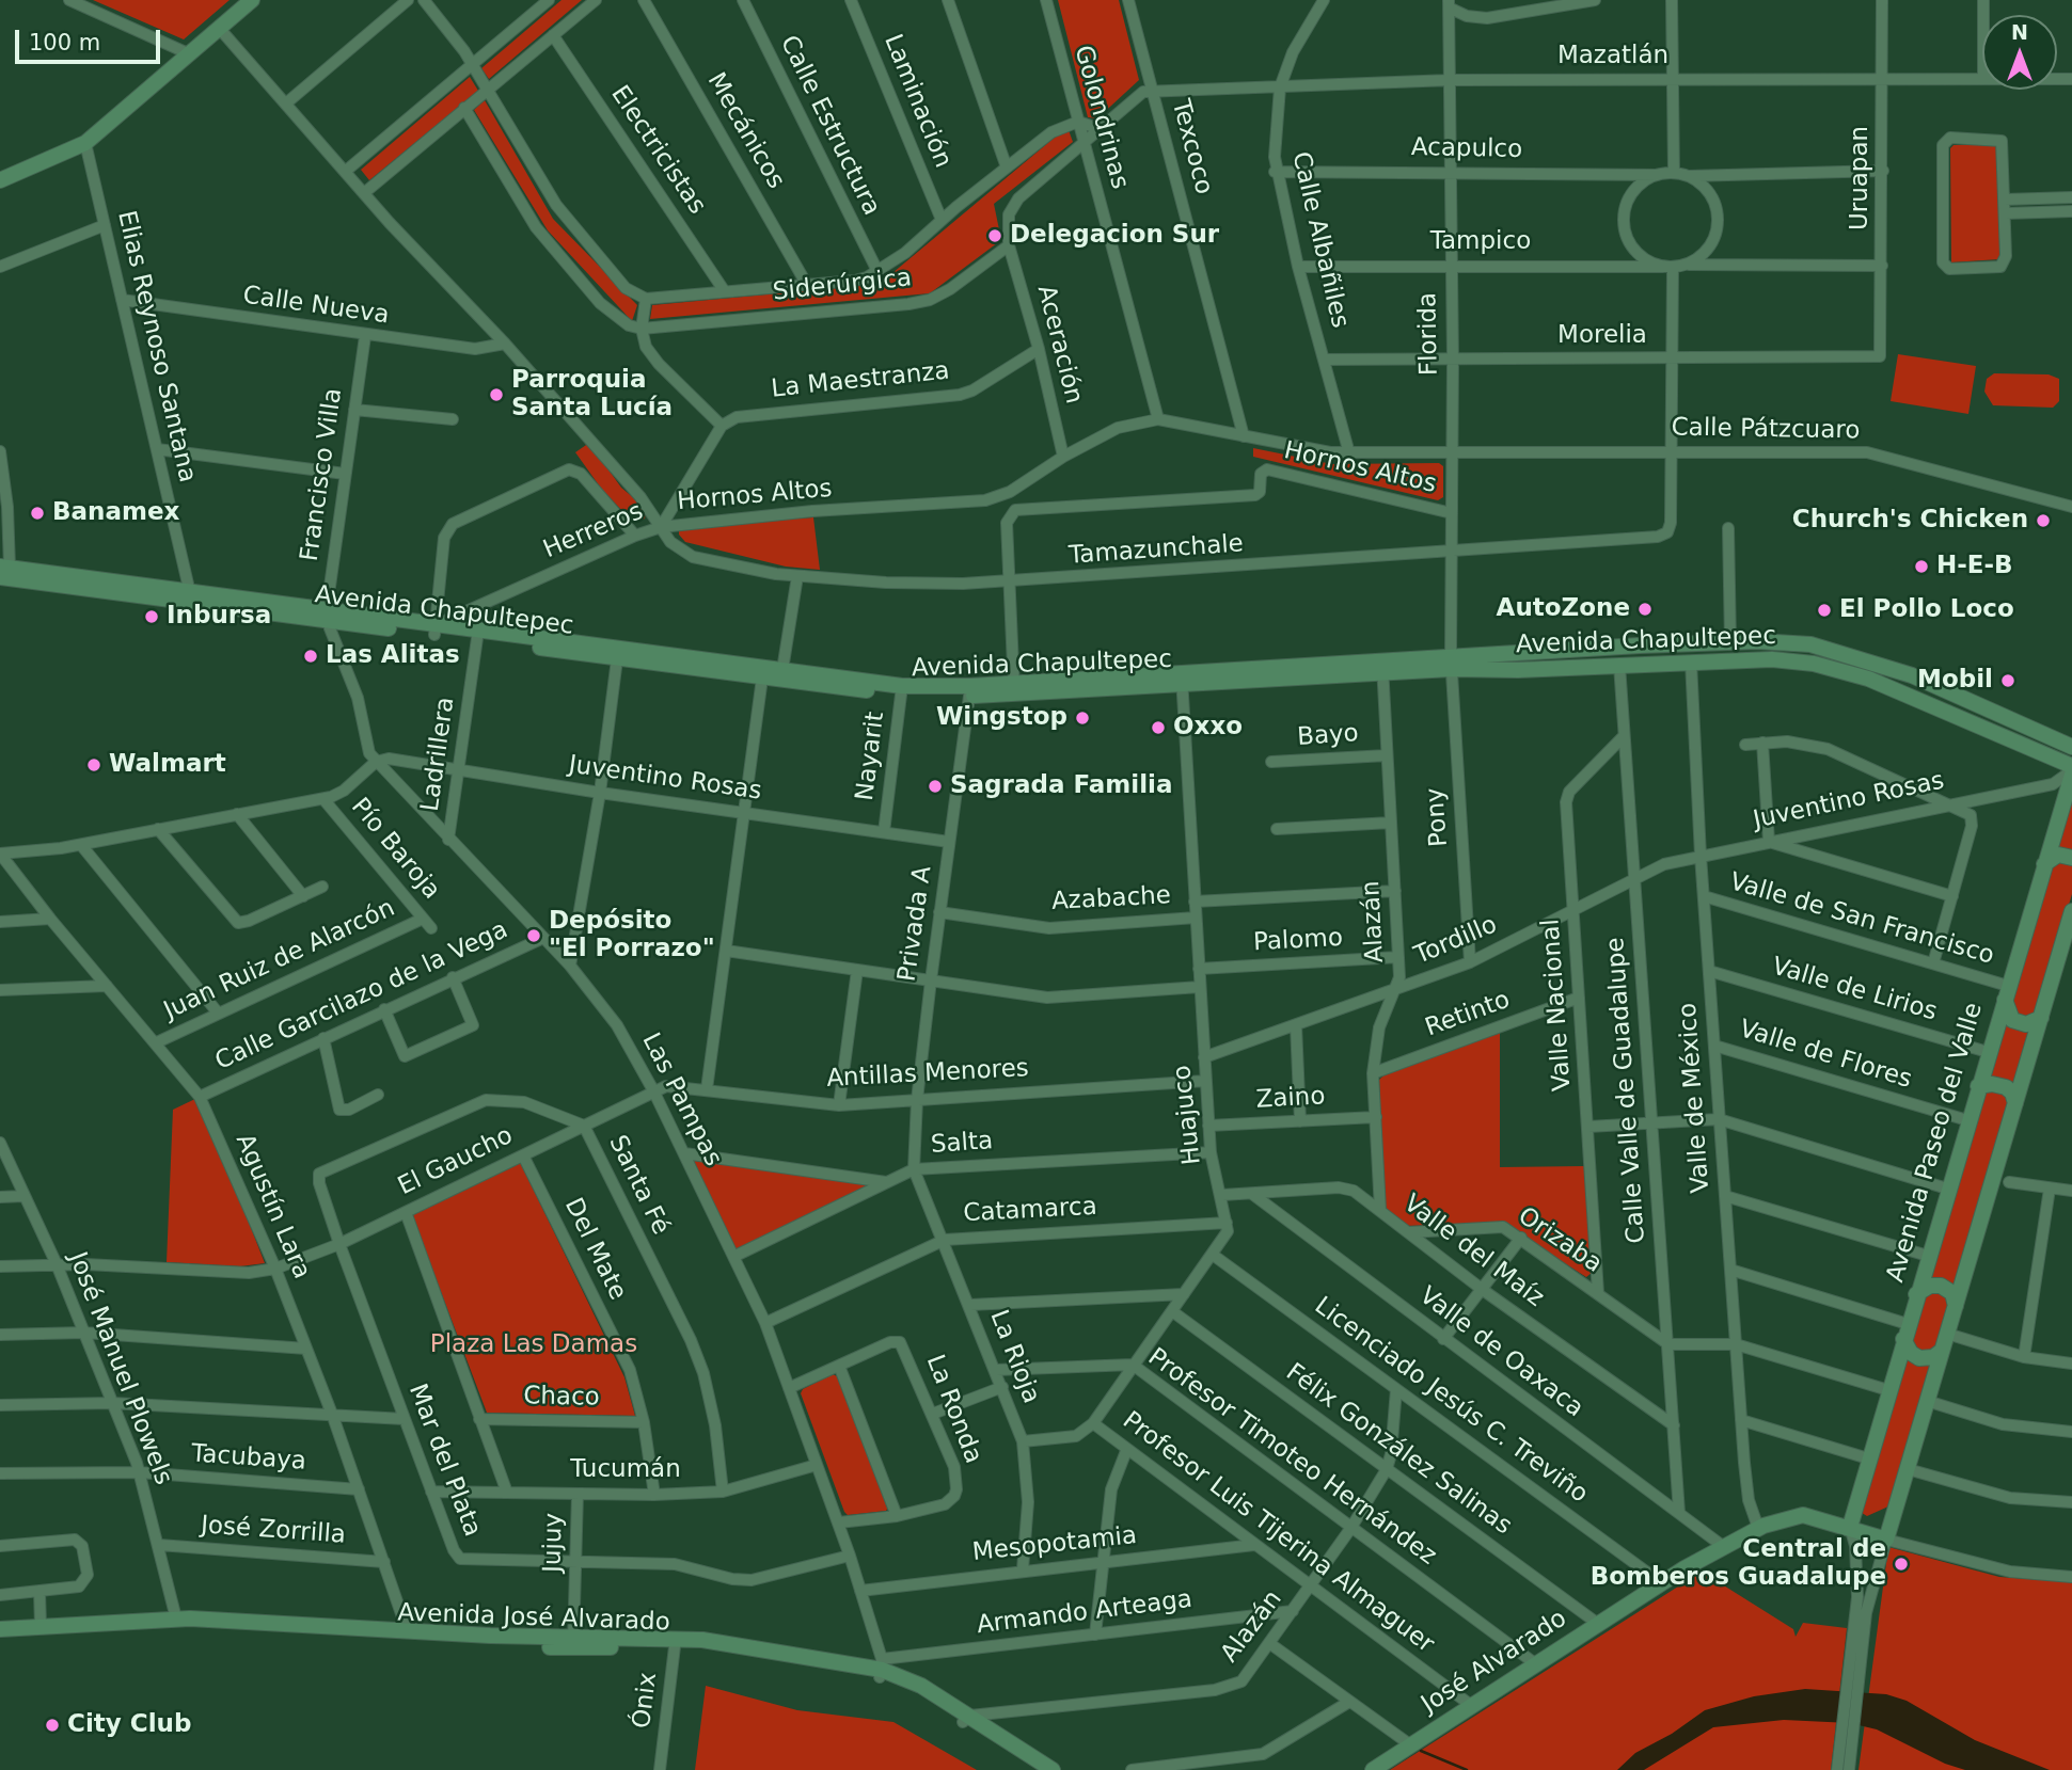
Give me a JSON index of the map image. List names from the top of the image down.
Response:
{
  "streets": {
    "street": [
      "Mazatlán",
      "Laminación",
      "Golondrinas",
      "Calle Estructura",
      "Mecánicos",
      "Texcoco",
      "Acapulco",
      "Electricistas",
      "Uruapan",
      "Calle Albañiles",
      "Tampico",
      "Siderúrgica",
      "Calle Nueva",
      "Florida",
      "Morelia",
      "Aceración",
      "Elias Reynoso Santana",
      "La Maestranza",
      "Calle Pátzcuaro",
      "Hornos Altos",
      "Francisco Villa",
      "Herreros",
      "Tamazunchale",
      "Avenida Chapultepec",
      "Bayo",
      "Ladrillera",
      "Nayarit",
      "Juventino Rosas",
      "Pony",
      "Pío Baroja",
      "Azabache",
      "Valle de San Francisco",
      "Alazán",
      "Privada A",
      "Palomo",
      "Tordillo",
      "Juan Ruiz de Alarcón",
      "Valle de Lirios",
      "Calle Garcilazo de la Vega",
      "Valle Nacional",
      "Retinto",
      "Valle de Flores",
      "Antillas Menores",
      "Calle Valle de Guadalupe",
      "Valle de México",
      "Zaino",
      "Las Pampas",
      "Huajuco",
      "Avenida Paseo del Valle",
      "Salta",
      "El Gaucho",
      "Santa Fé",
      "Agustín Lara",
      "Catamarca",
      "Orizaba",
      "Del Mate",
      "Valle del Maíz",
      "Valle de Oaxaca",
      "La Rioja",
      "José Manuel Plowels",
      "Chaco",
      "Licenciado Jesús C. Treviño",
      "La Ronda",
      "Félix González Salinas",
      "Profesor Timoteo Hernández",
      "Tacubaya",
      "Mar del Plata",
      "Tucumán",
      "José Zorrilla",
      "Profesor Luis Tijerina Almaguer",
      "Jujuy",
      "Mesopotamia",
      "Armando Arteaga",
      "Avenida José Alvarado",
      "José Alvarado",
      "Ónix"
    ]
  },
  "crossings": [
    ["Mazatlán", "Texcoco"],
    ["Mazatlán", "Uruapan"],
    ["Mazatlán", "Calle Albañiles"],
    ["Mazatlán", "Florida"],
    ["Laminación", "Siderúrgica"],
    ["Golondrinas", "Siderúrgica"],
    ["Golondrinas", "Hornos Altos"],
    ["Calle Estructura", "Siderúrgica"],
    ["Mecánicos", "Siderúrgica"],
    ["Texcoco", "Hornos Altos"],
    ["Acapulco", "Calle Albañiles"],
    ["Acapulco", "Tampico"],
    ["Acapulco", "Florida"],
    ["Electricistas", "Siderúrgica"],
    ["Uruapan", "Morelia"],
    ["Calle Albañiles", "Tampico"],
    ["Calle Albañiles", "Morelia"],
    ["Calle Albañiles", "Hornos Altos"],
    ["Tampico", "Florida"],
    ["Siderúrgica", "Aceración"],
    ["Calle Nueva", "Elias Reynoso Santana"],
    ["Calle Nueva", "Hornos Altos"],
    ["Calle Nueva", "Francisco Villa"],
    ["Florida", "Morelia"],
    ["Florida", "Calle Pátzcuaro"],
    ["Florida", "Hornos Altos"],
    ["Florida", "Tamazunchale"],
    ["Florida", "Avenida Chapultepec"],
    ["Florida", "Pony"],
    ["Aceración", "La Maestranza"],
    ["Aceración", "Hornos Altos"],
    ["Elias Reynoso Santana", "Avenida Chapultepec"],
    ["La Maestranza", "Herreros"],
    ["Calle Pátzcuaro", "Hornos Altos"],
    ["Calle Pátzcuaro", "Tamazunchale"],
    ["Hornos Altos", "Herreros"],
    ["Hornos Altos", "Tamazunchale"],
    ["Francisco Villa", "Avenida Chapultepec"],
    ["Francisco Villa", "Las Pampas"],
    ["Herreros", "Tamazunchale"],
    ["Herreros", "Avenida Chapultepec"],
    ["Avenida Chapultepec", "Ladrillera"],
    ["Avenida Chapultepec", "Nayarit"],
    ["Avenida Chapultepec", "Juventino Rosas"],
    ["Avenida Chapultepec", "Pony"],
    ["Avenida Chapultepec", "Alazán"],
    ["Avenida Chapultepec", "Privada A"],
    ["Avenida Chapultepec", "Calle Valle de Guadalupe"],
    ["Avenida Chapultepec", "Valle de México"],
    ["Avenida Chapultepec", "Las Pampas"],
    ["Avenida Chapultepec", "Huajuco"],
    ["Avenida Chapultepec", "Avenida Paseo del Valle"],
    ["Bayo", "Alazán"],
    ["Ladrillera", "Juventino Rosas"],
    ["Ladrillera", "Las Pampas"],
    ["Nayarit", "Juventino Rosas"],
    ["Juventino Rosas", "Privada A"],
    ["Juventino Rosas", "Tordillo"],
    ["Juventino Rosas", "Calle Valle de Guadalupe"],
    ["Juventino Rosas", "Valle de México"],
    ["Juventino Rosas", "Las Pampas"],
    ["Juventino Rosas", "Avenida Paseo del Valle"],
    ["Pony", "Tordillo"],
    ["Pío Baroja", "Juan Ruiz de Alarcón"],
    ["Azabache", "Alazán"],
    ["Azabache", "Privada A"],
    ["Azabache", "Huajuco"],
    ["Valle de San Francisco", "Valle de México"],
    ["Valle de San Francisco", "Avenida Paseo del Valle"],
    ["Alazán", "Palomo"],
    ["Alazán", "Tordillo"],
    ["Alazán", "Retinto"],
    ["Alazán", "Zaino"],
    ["Alazán", "Valle del Maíz"],
    ["Alazán", "Licenciado Jesús C. Treviño"],
    ["Alazán", "Félix González Salinas"],
    ["Alazán", "Profesor Timoteo Hernández"],
    ["Alazán", "Profesor Luis Tijerina Almaguer"],
    ["Alazán", "Armando Arteaga"],
    ["Alazán", "Avenida José Alvarado"],
    ["Privada A", "Antillas Menores"],
    ["Privada A", "Salta"],
    ["Privada A", "La Rioja"],
    ["Palomo", "Huajuco"],
    ["Tordillo", "Valle Nacional"],
    ["Tordillo", "Calle Valle de Guadalupe"],
    ["Tordillo", "Huajuco"],
    ["Juan Ruiz de Alarcón", "Agustín Lara"],
    ["Valle de Lirios", "Valle de México"],
    ["Valle de Lirios", "Avenida Paseo del Valle"],
    ["Calle Garcilazo de la Vega", "Las Pampas"],
    ["Calle Garcilazo de la Vega", "Agustín Lara"],
    ["Valle Nacional", "Retinto"],
    ["Valle Nacional", "Calle Valle de Guadalupe"],
    ["Valle Nacional", "Orizaba"],
    ["Valle de Flores", "Valle de México"],
    ["Valle de Flores", "Avenida Paseo del Valle"],
    ["Antillas Menores", "Las Pampas"],
    ["Antillas Menores", "Huajuco"],
    ["Antillas Menores", "El Gaucho"],
    ["Calle Valle de Guadalupe", "Orizaba"],
    ["Calle Valle de Guadalupe", "Valle del Maíz"],
    ["Calle Valle de Guadalupe", "Valle de Oaxaca"],
    ["Valle de México", "José Alvarado"],
    ["Zaino", "Huajuco"],
    ["Las Pampas", "Salta"],
    ["Las Pampas", "El Gaucho"],
    ["Las Pampas", "Catamarca"],
    ["Las Pampas", "La Ronda"],
    ["Las Pampas", "Mar del Plata"],
    ["Las Pampas", "Tucumán"],
    ["Las Pampas", "Mesopotamia"],
    ["Las Pampas", "Armando Arteaga"],
    ["Las Pampas", "Avenida José Alvarado"],
    ["Huajuco", "Salta"],
    ["Huajuco", "Catamarca"],
    ["Huajuco", "Valle del Maíz"],
    ["Avenida Paseo del Valle", "José Alvarado"],
    ["Salta", "La Rioja"],
    ["El Gaucho", "Santa Fé"],
    ["El Gaucho", "Agustín Lara"],
    ["El Gaucho", "Del Mate"],
    ["El Gaucho", "José Manuel Plowels"],
    ["El Gaucho", "Mar del Plata"],
    ["Santa Fé", "Mar del Plata"],
    ["Santa Fé", "Tucumán"],
    ["Agustín Lara", "Tacubaya"],
    ["Agustín Lara", "José Zorrilla"],
    ["Agustín Lara", "Avenida José Alvarado"],
    ["Catamarca", "La Rioja"],
    ["Orizaba", "Valle del Maíz"],
    ["Del Mate", "Chaco"],
    ["Del Mate", "Tucumán"],
    ["Valle del Maíz", "Valle de Oaxaca"],
    ["Valle de Oaxaca", "José Alvarado"],
    ["La Rioja", "Profesor Timoteo Hernández"],
    ["La Rioja", "Mesopotamia"],
    ["José Manuel Plowels", "Tacubaya"],
    ["José Manuel Plowels", "José Zorrilla"],
    ["José Manuel Plowels", "Avenida José Alvarado"],
    ["Licenciado Jesús C. Treviño", "José Alvarado"],
    ["Félix González Salinas", "José Alvarado"],
    ["Profesor Timoteo Hernández", "José Alvarado"],
    ["Mar del Plata", "Tucumán"],
    ["Mar del Plata", "Jujuy"],
    ["Tucumán", "Jujuy"],
    ["Profesor Luis Tijerina Almaguer", "Mesopotamia"],
    ["Profesor Luis Tijerina Almaguer", "José Alvarado"],
    ["Jujuy", "Avenida José Alvarado"],
    ["Armando Arteaga", "Avenida José Alvarado"],
    ["Avenida José Alvarado", "Ónix"]
  ],
  "parks": ["Plaza Las Damas"],
  "places": [
    "Delegacion Sur",
    "Parroquia Santa Lucía",
    "Banamex",
    "Church's Chicken",
    "H-E-B",
    "AutoZone",
    "El Pollo Loco",
    "Inbursa",
    "Las Alitas",
    "Mobil",
    "Wingstop",
    "Oxxo",
    "Walmart",
    "Sagrada Familia",
    "Depósito \"El Porrazo\"",
    "Central de Bomberos Guadalupe",
    "City Club"
  ],
  "scale_bar": "100 m",
  "north": "top"
}
